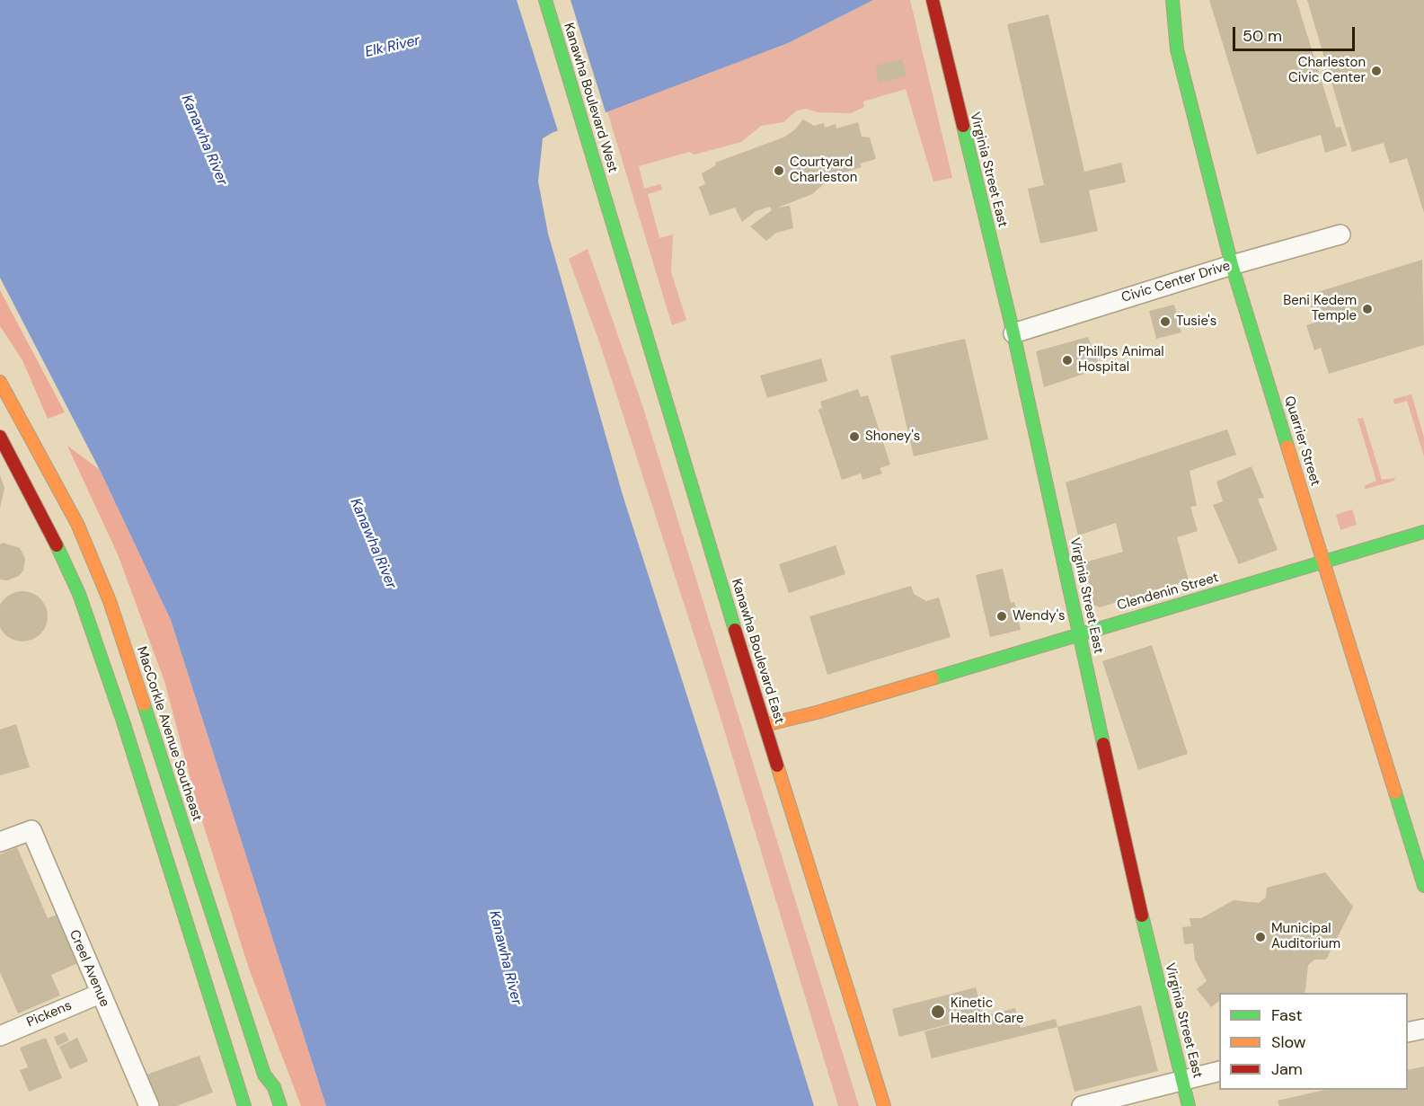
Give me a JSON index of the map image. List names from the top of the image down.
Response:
{
  "streets": {
    "main road": [
      "Kanawha Boulevard West",
      "Virginia Street East",
      "Quarrier Street",
      "Clendenin Street",
      "Kanawha Boulevard East",
      "MacCorkle Avenue Southeast"
    ],
    "street": ["Civic Center Drive", "Creel Avenue", "Pickens"]
  },
  "crossings": [
    ["Kanawha Boulevard West", "Kanawha Boulevard East"],
    ["Virginia Street East", "Civic Center Drive"],
    ["Virginia Street East", "Clendenin Street"],
    ["Civic Center Drive", "Quarrier Street"],
    ["Quarrier Street", "Clendenin Street"],
    ["Clendenin Street", "Kanawha Boulevard East"],
    ["Creel Avenue", "Pickens"]
  ],
  "water": ["Elk River", "Kanawha River"],
  "places": [
    "Charleston Civic Center",
    "Courtyard Charleston",
    "Beni Kedem Temple",
    "Tusie's",
    "Phillps Animal Hospital",
    "Shoney's",
    "Wendy's",
    "Municipal Auditorium",
    "Kinetic Health Care"
  ],
  "legend": ["Fast", "Slow", "Jam"],
  "scale_bar": "50 m"
}
